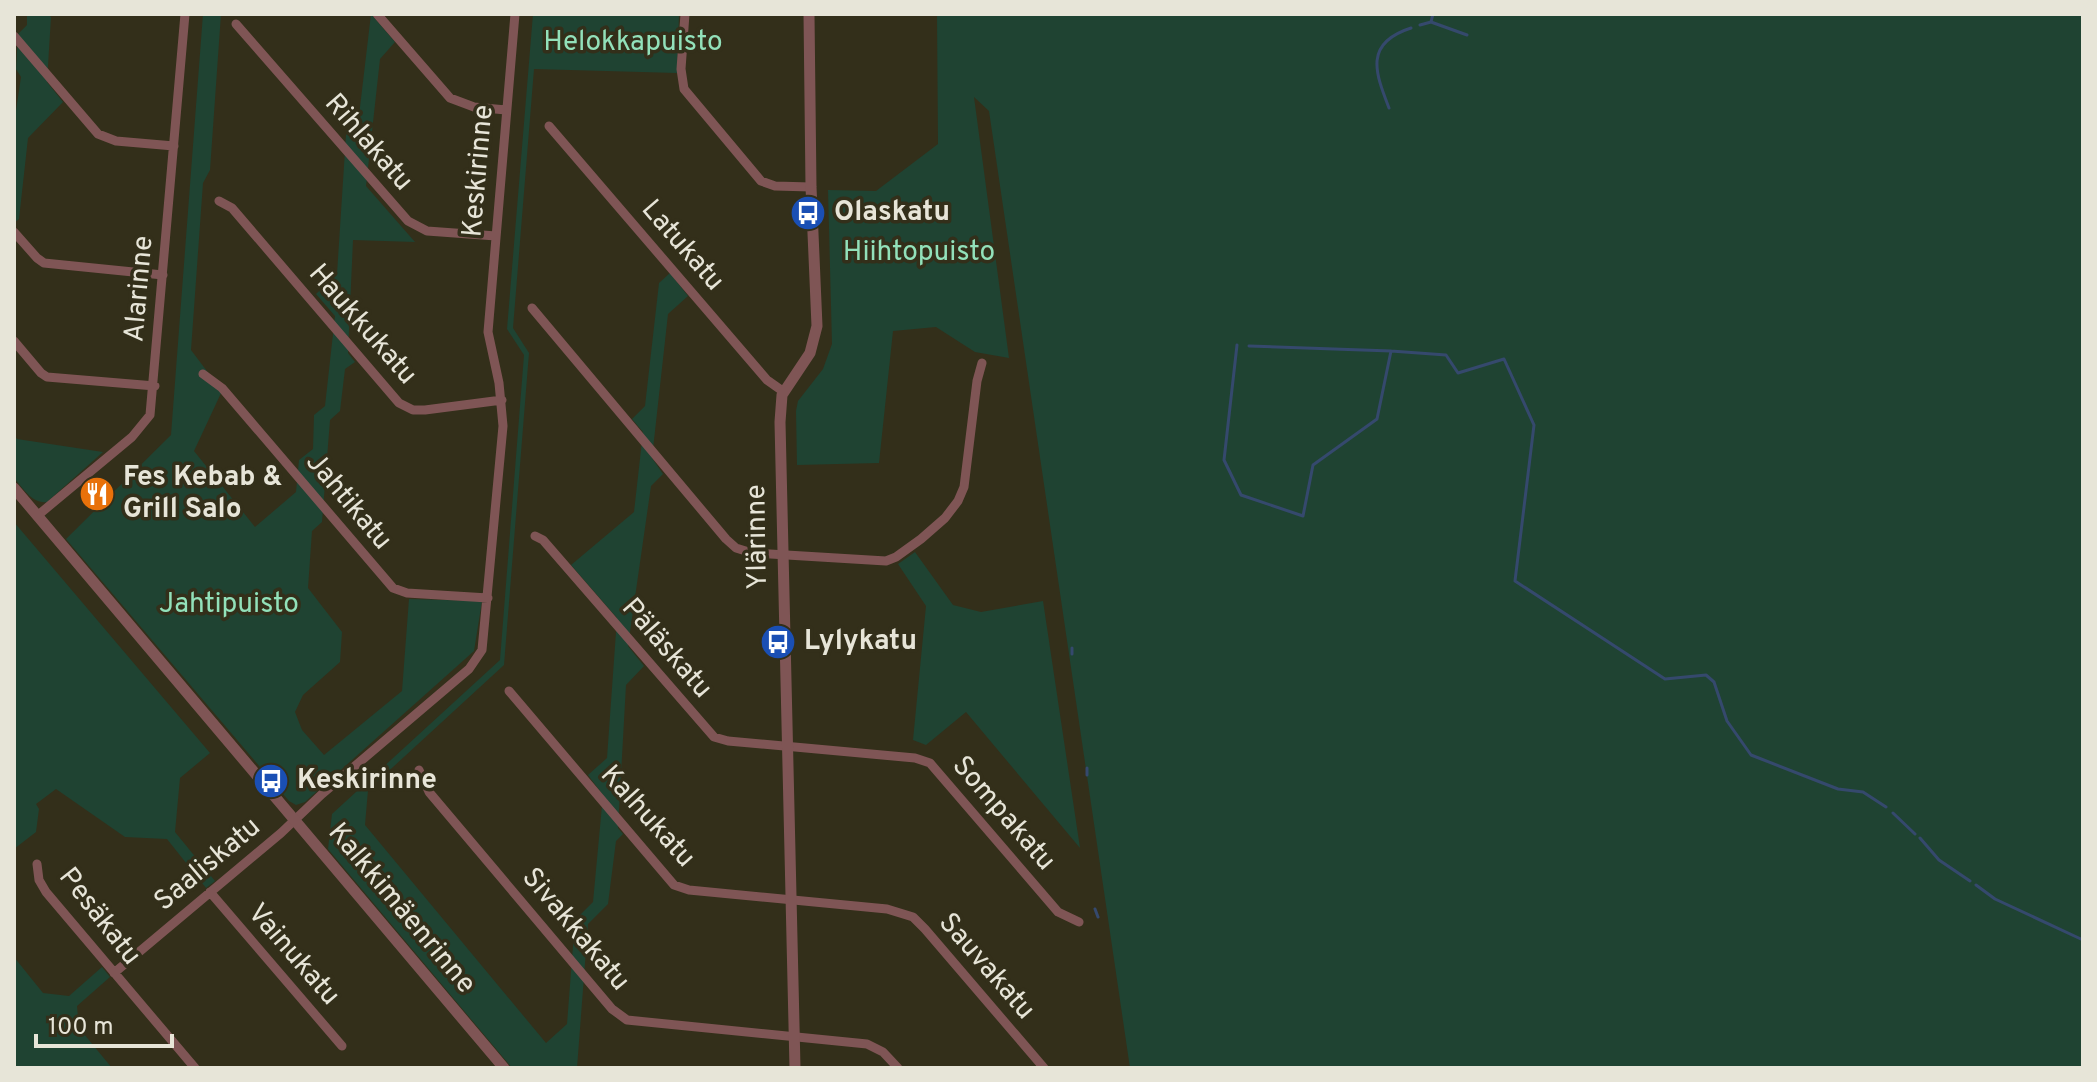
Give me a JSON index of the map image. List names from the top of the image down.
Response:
{
  "streets": {
    "street": [
      "Rihlakatu",
      "Keskirinne",
      "Latukatu",
      "Alarinne",
      "Haukkukatu",
      "Jahtikatu",
      "Ylärinne",
      "Päläskatu",
      "Sompakatu",
      "Kalhukatu",
      "Saaliskatu",
      "Kalkkimäenrinne",
      "Pesäkatu",
      "Sivakkakatu",
      "Vainukatu",
      "Sauvakatu"
    ]
  },
  "crossings": [
    ["Rihlakatu", "Keskirinne"],
    ["Keskirinne", "Haukkukatu"],
    ["Keskirinne", "Jahtikatu"],
    ["Keskirinne", "Saaliskatu"],
    ["Keskirinne", "Kalkkimäenrinne"],
    ["Latukatu", "Ylärinne"],
    ["Alarinne", "Kalkkimäenrinne"],
    ["Ylärinne", "Päläskatu"],
    ["Ylärinne", "Sompakatu"],
    ["Ylärinne", "Kalhukatu"],
    ["Ylärinne", "Sivakkakatu"],
    ["Ylärinne", "Sauvakatu"],
    ["Päläskatu", "Sompakatu"],
    ["Kalhukatu", "Sauvakatu"],
    ["Saaliskatu", "Kalkkimäenrinne"],
    ["Saaliskatu", "Pesäkatu"],
    ["Saaliskatu", "Vainukatu"]
  ],
  "parks": ["Helokkapuisto", "Hiihtopuisto", "Jahtipuisto"],
  "places": {
    "bus stop": ["Olaskatu", "Lylykatu", "Keskirinne"],
    "restaurant": ["Fes Kebab & Grill Salo"]
  },
  "scale_bar": "100 m"
}
